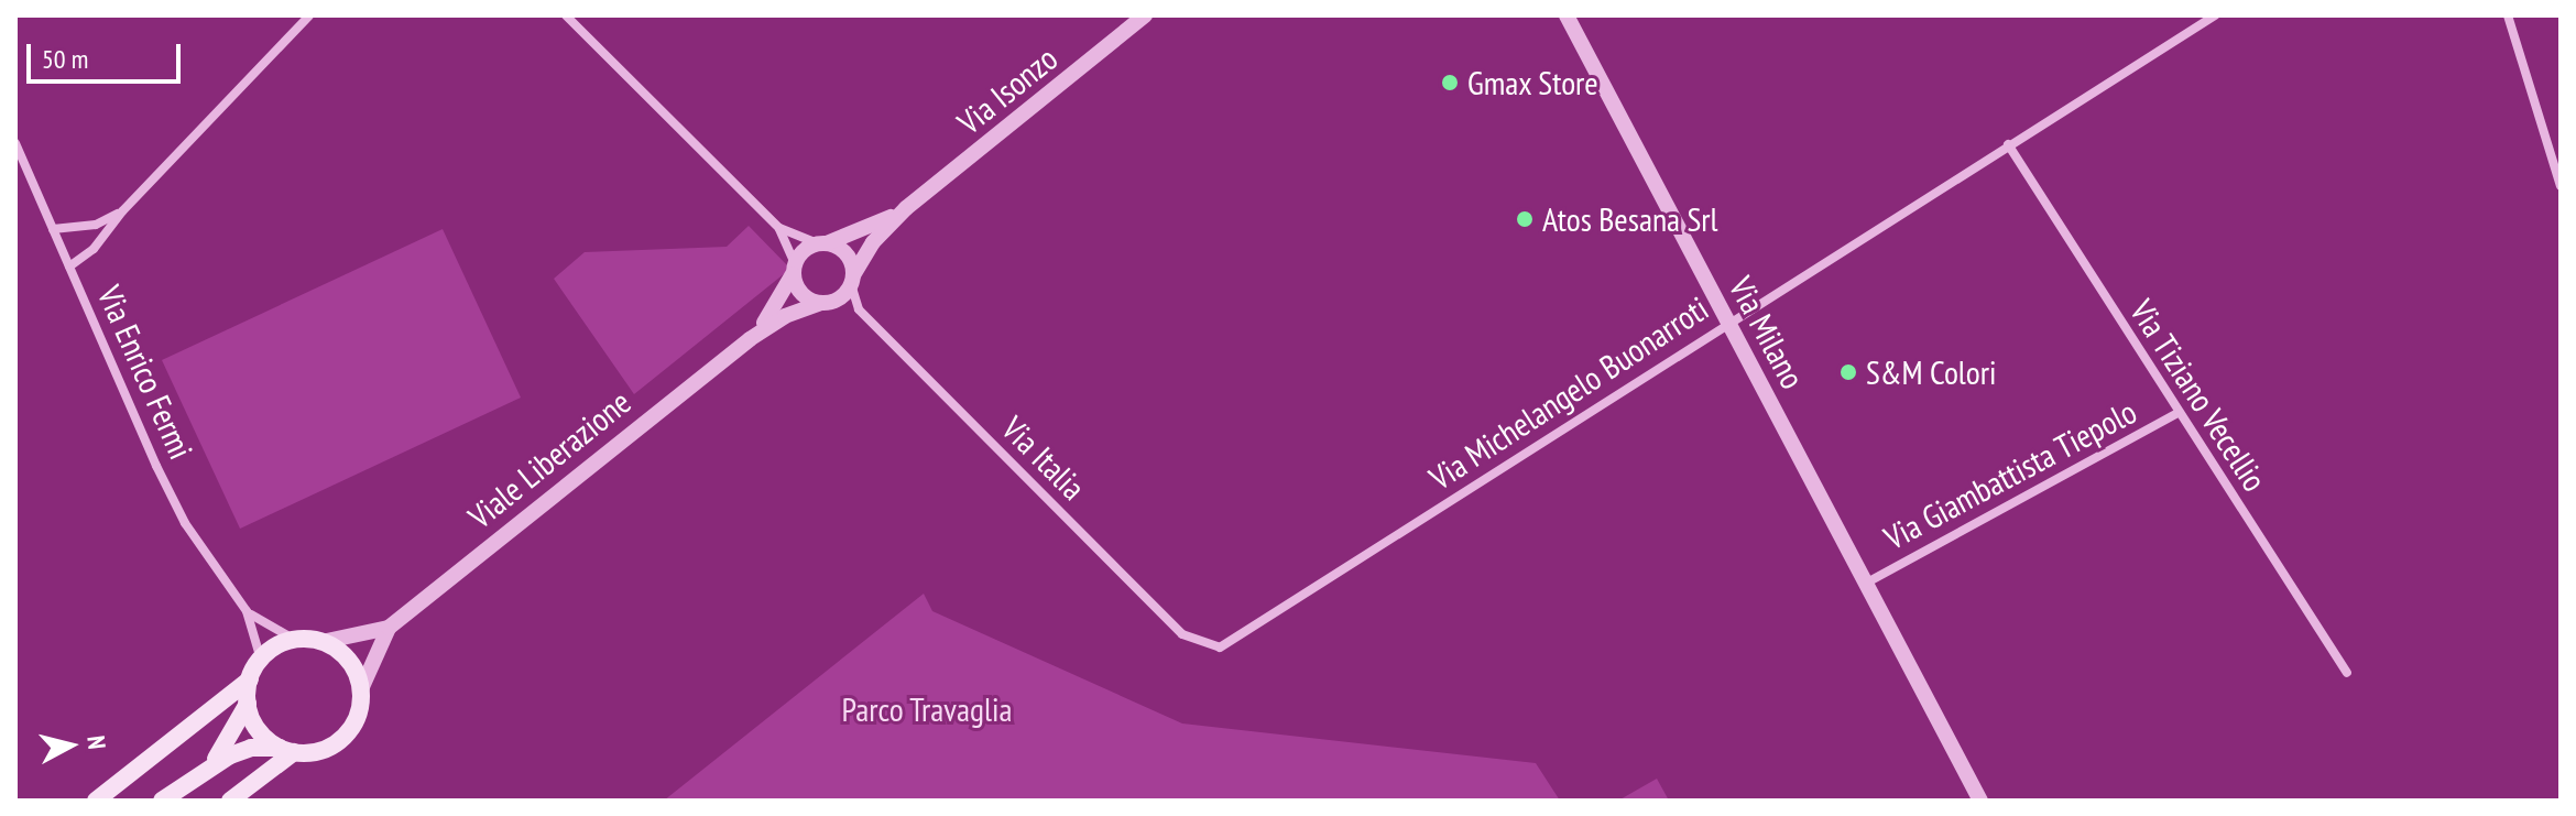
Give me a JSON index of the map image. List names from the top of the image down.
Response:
{
  "streets": {
    "street": [
      "Via Isonzo",
      "Via Milano",
      "Via Enrico Fermi",
      "Via Michelangelo Buonarroti",
      "Via Tiziano Vecellio",
      "Via Italia",
      "Viale Liberazione",
      "Via Giambattista Tiepolo"
    ]
  },
  "crossings": [
    ["Via Isonzo", "Via Italia"],
    ["Via Isonzo", "Viale Liberazione"],
    ["Via Milano", "Via Michelangelo Buonarroti"],
    ["Via Milano", "Via Giambattista Tiepolo"],
    ["Via Enrico Fermi", "Viale Liberazione"],
    ["Via Michelangelo Buonarroti", "Via Tiziano Vecellio"],
    ["Via Michelangelo Buonarroti", "Via Italia"],
    ["Via Tiziano Vecellio", "Via Giambattista Tiepolo"],
    ["Via Italia", "Viale Liberazione"]
  ],
  "parks": ["Parco Travaglia"],
  "places": ["Gmax Store", "Atos Besana Srl", "S&M Colori"],
  "scale_bar": "50 m",
  "north": "right"
}
